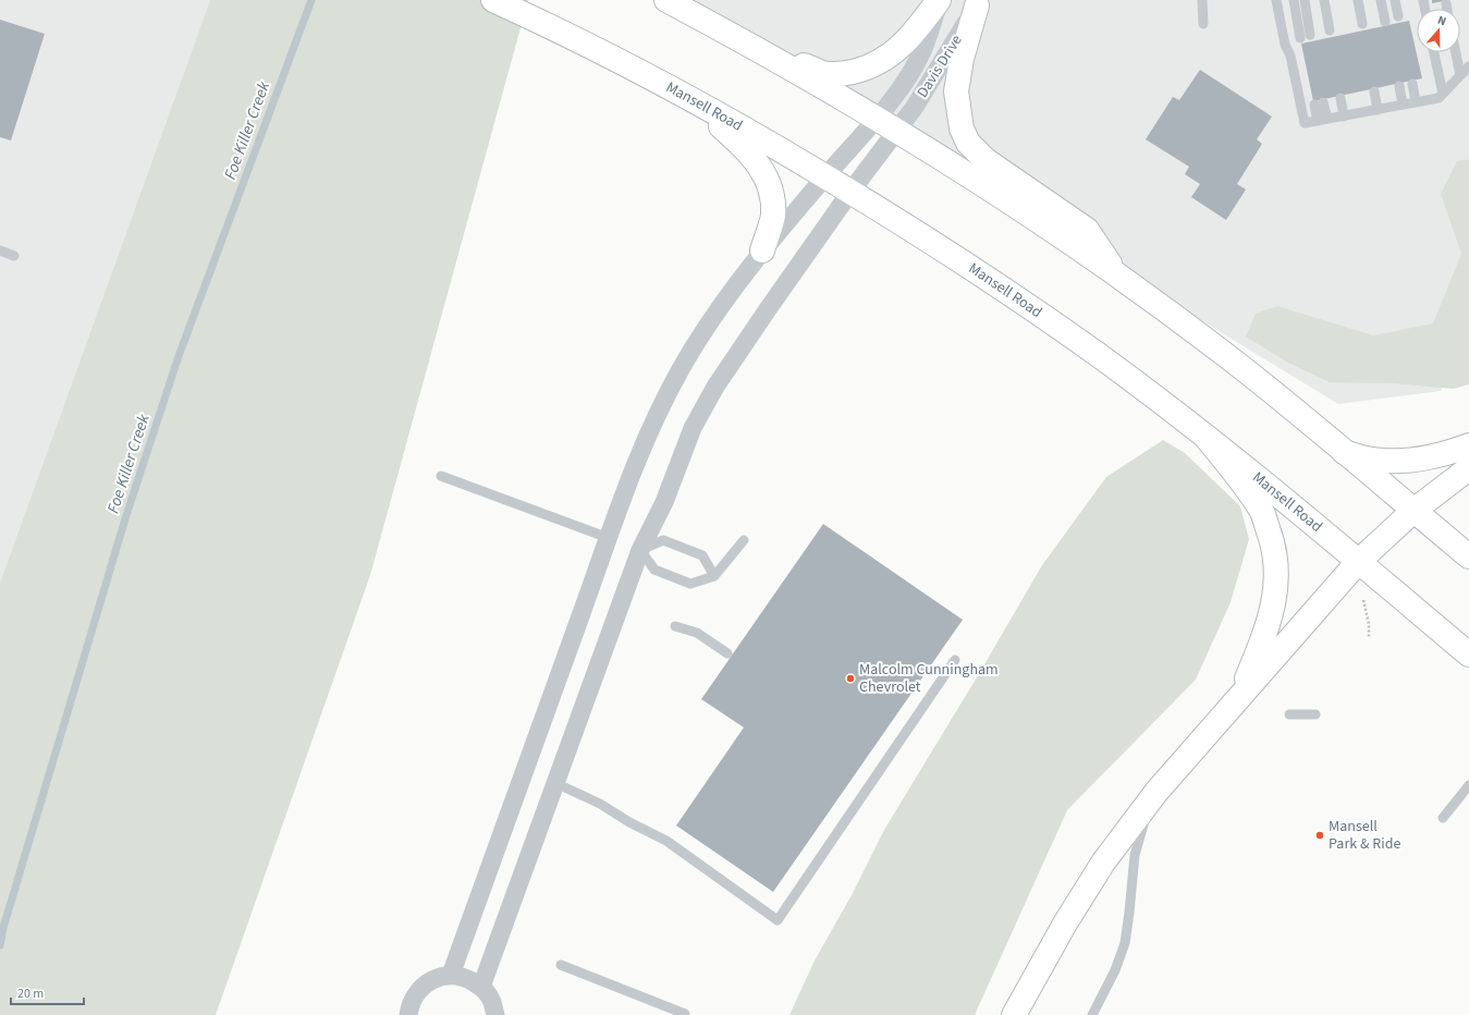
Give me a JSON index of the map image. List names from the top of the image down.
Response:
{
  "streets": {
    "main road": ["Mansell Road"],
    "street": ["Davis Drive"]
  },
  "crossings": [
    ["Davis Drive", "Mansell Road"]
  ],
  "water": ["Foe Killer Creek"],
  "places": ["Malcolm Cunningham Chevrolet", "Mansell Park & Ride"],
  "scale_bar": "20 m",
  "north": "top"
}
